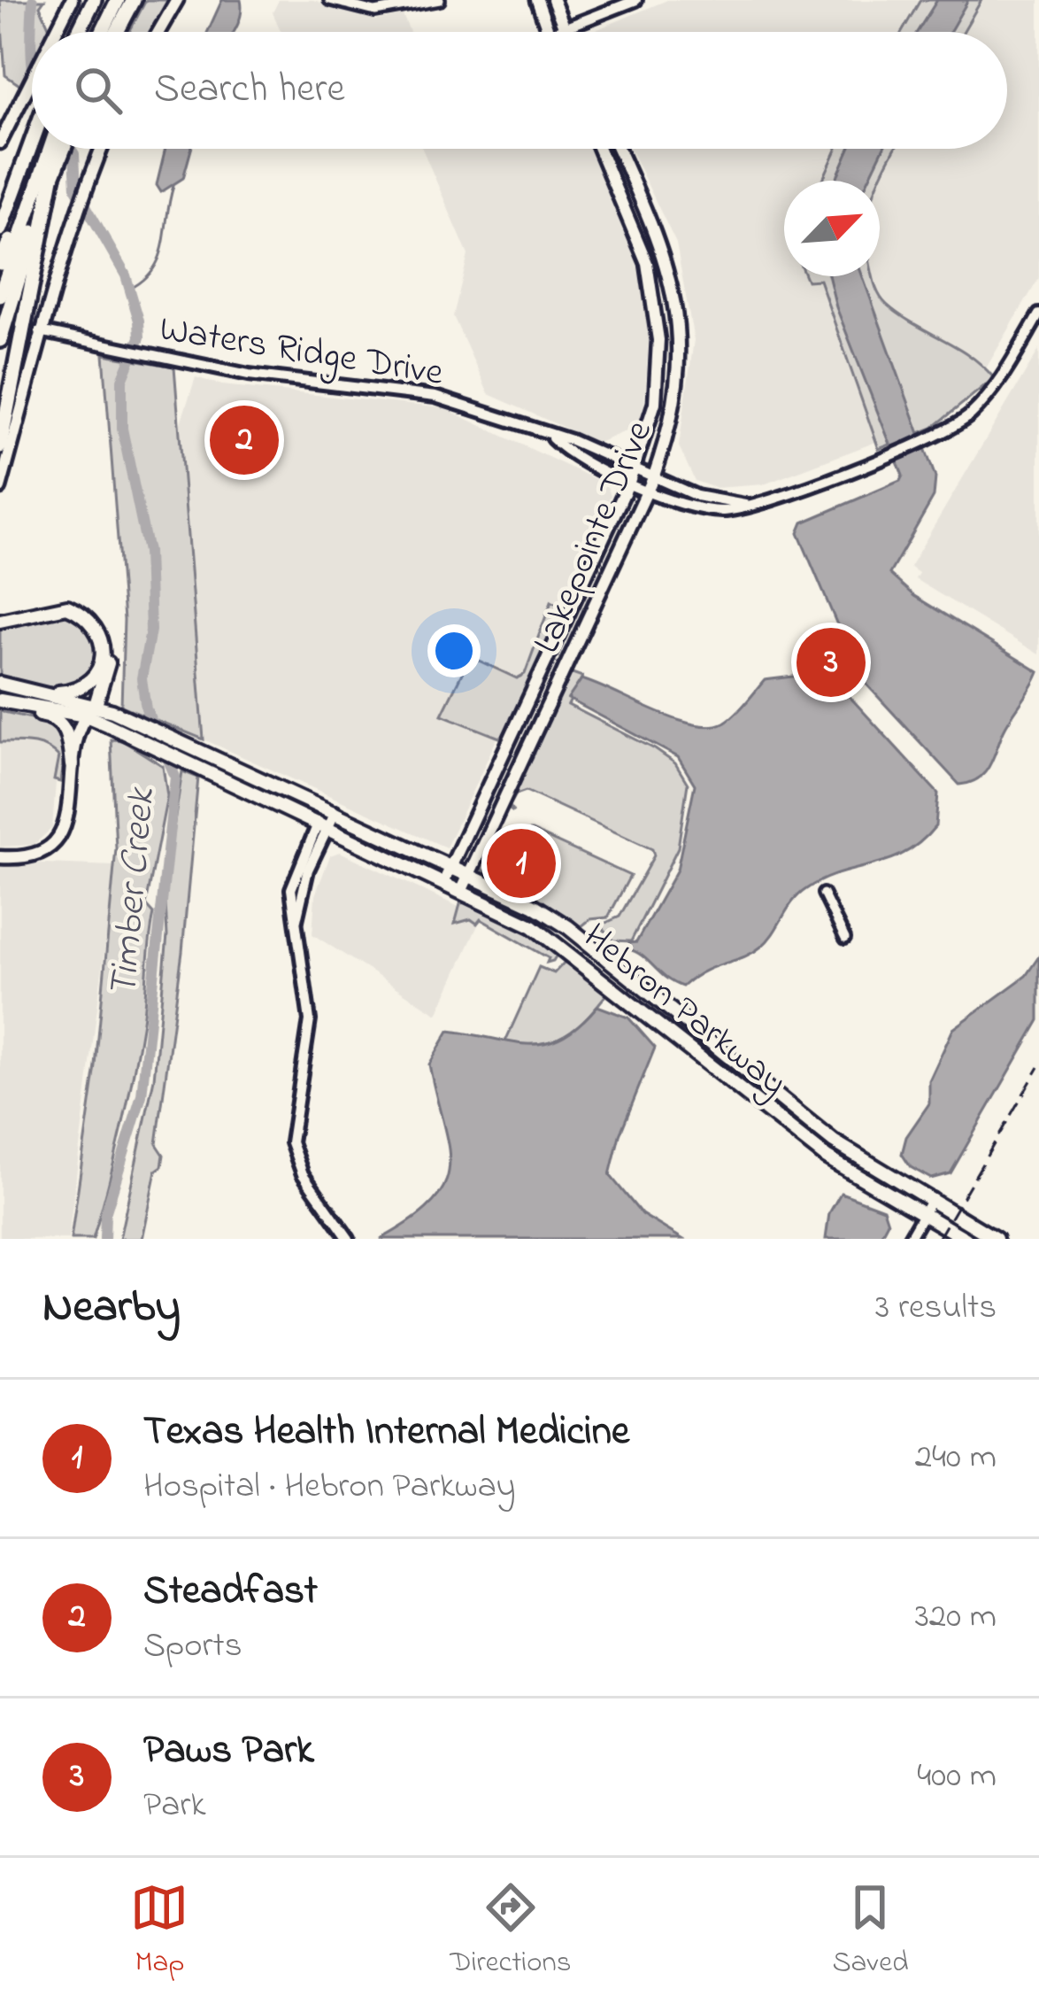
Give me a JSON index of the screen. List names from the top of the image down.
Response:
{
  "streets": {
    "main road": ["Lakepointe Drive", "Hebron Parkway"],
    "street": ["Waters Ridge Drive"]
  },
  "crossings": [
    ["Waters Ridge Drive", "Lakepointe Drive"],
    ["Lakepointe Drive", "Hebron Parkway"]
  ],
  "water": ["Timber Creek"],
  "north": "top right",
  "page": {
    "search": "Search here",
    "pins": ["2", "3", "1"],
    "heading": ["Nearby", "3 results"],
    "list": [
      {
        "mark": "1",
        "name": "Texas Health Internal Medicine",
        "note": "Hospital · Hebron Parkway",
        "value": "240 m"
      },
      {
        "mark": "2",
        "name": "Steadfast",
        "note": "Sports",
        "value": "320 m"
      },
      {
        "mark": "3",
        "name": "Paws Park",
        "note": "Park",
        "value": "400 m"
      }
    ],
    "nav": ["Map", "Directions", "Saved"]
  }
}
